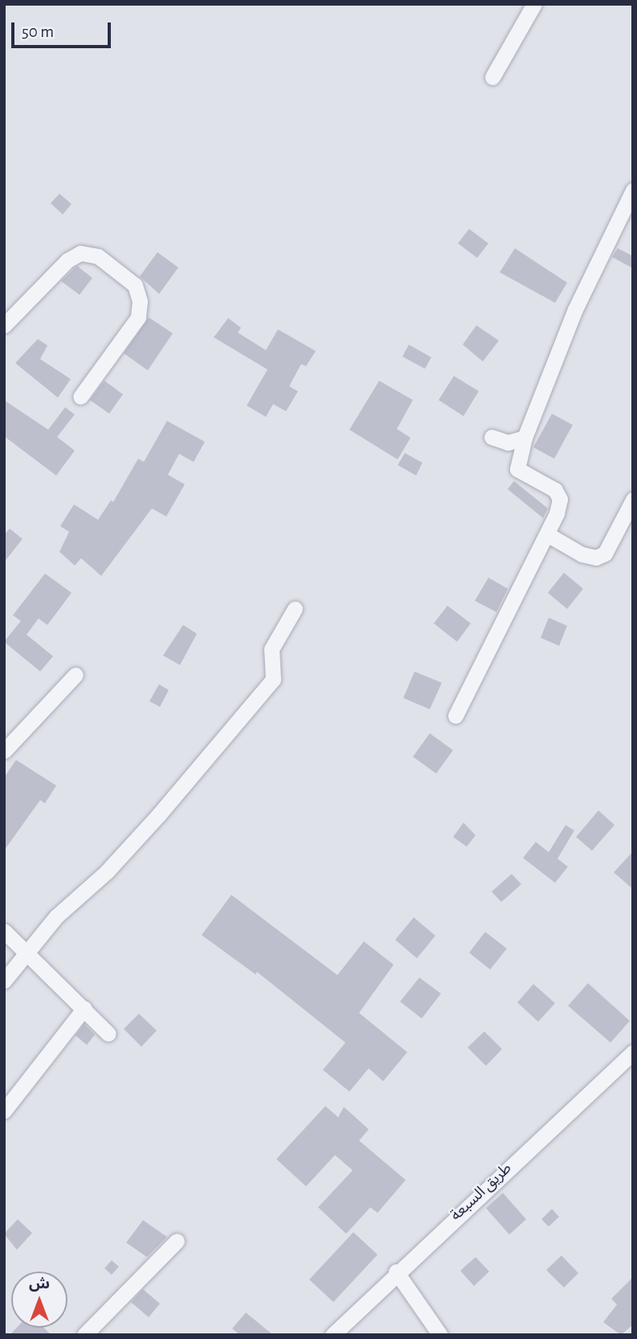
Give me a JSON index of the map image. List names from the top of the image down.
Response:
{
  "streets": {
    "street": ["طريق السبعة"]
  },
  "scale_bar": "50 m",
  "north": "top"
}
